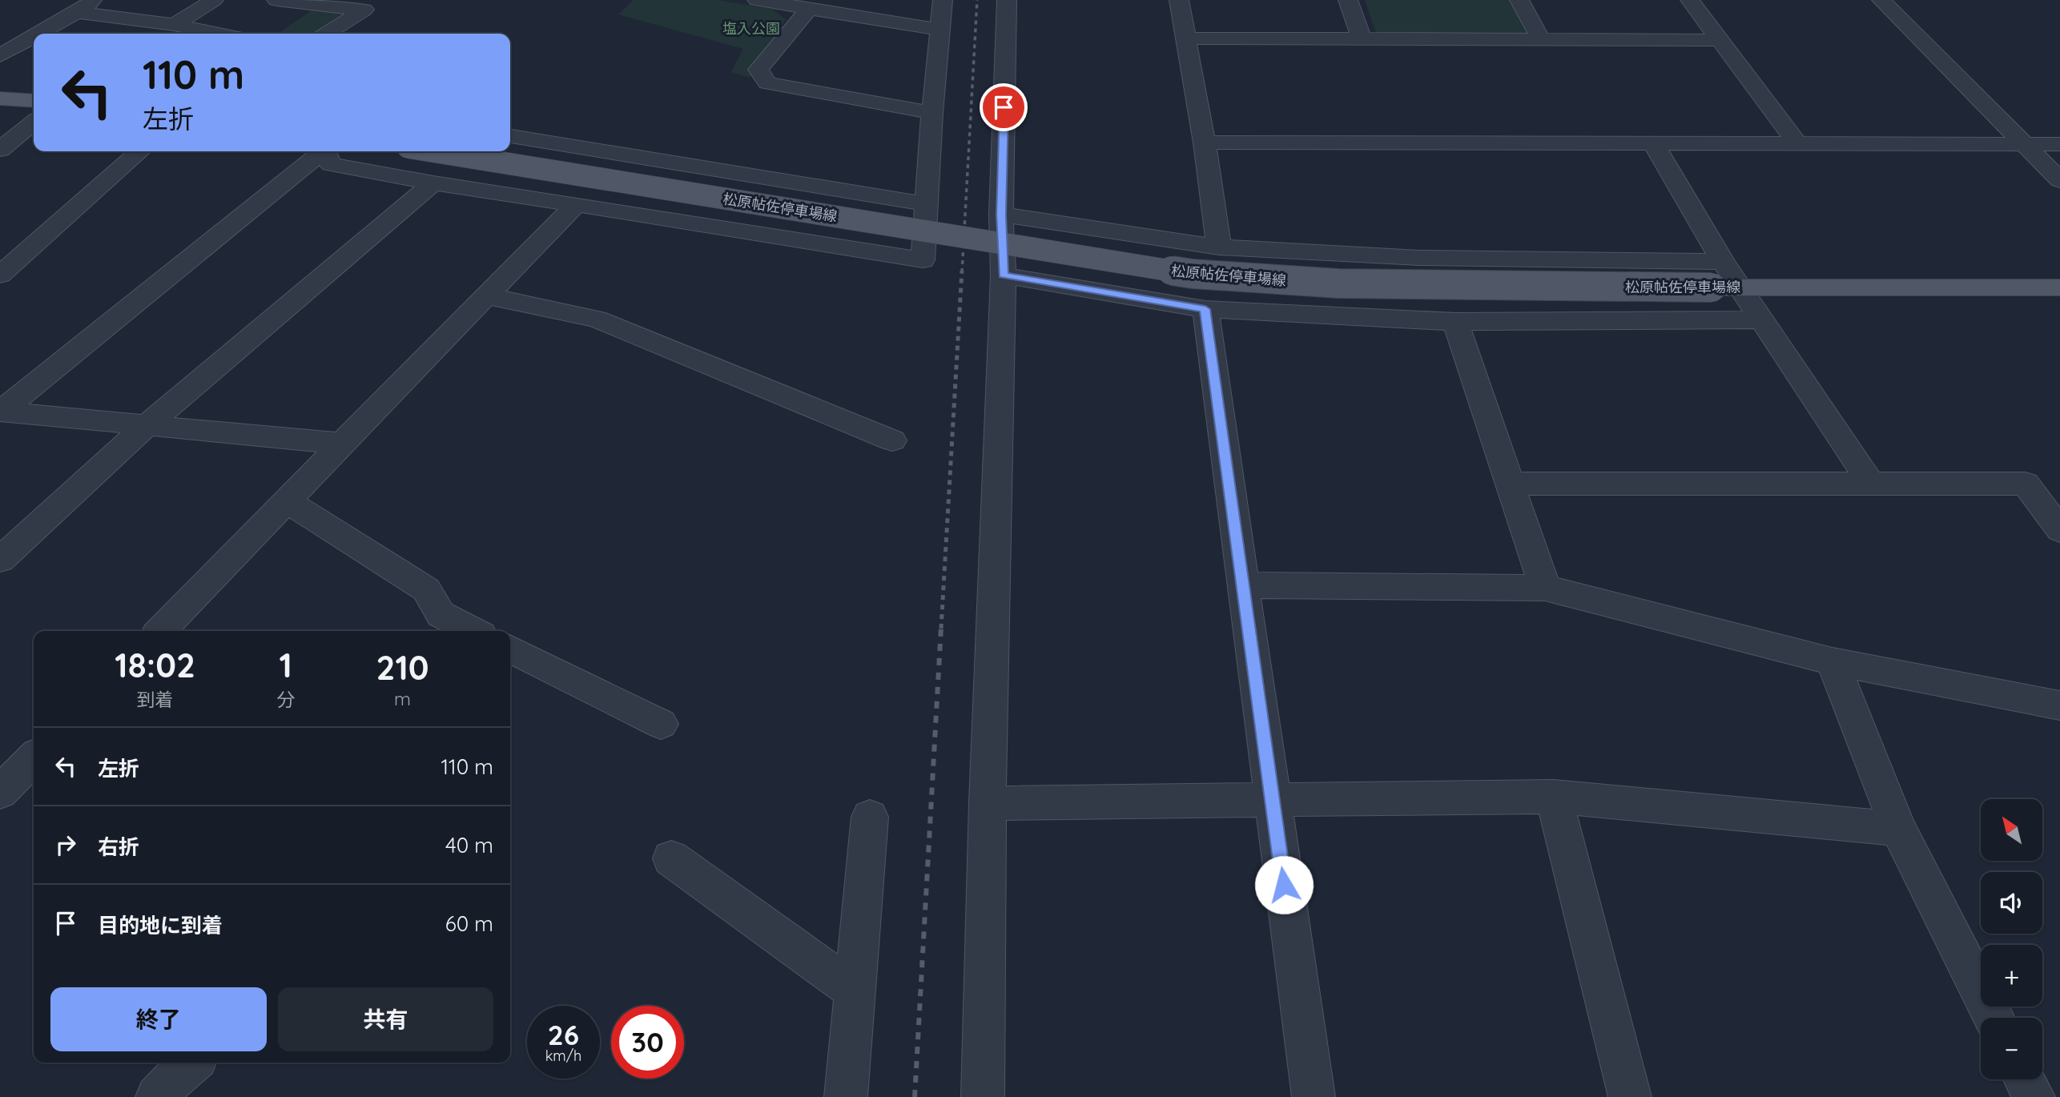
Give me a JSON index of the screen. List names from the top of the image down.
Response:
{
  "streets": {
    "main road": ["松原帖佐停車場線"]
  },
  "parks": ["塩入公園"],
  "north": "top left",
  "page": {
    "turn": ["110 m", "左折"],
    "eta": [
      "18:02",
      "到着",
      "1",
      "分",
      "210",
      "m"
    ],
    "list": [
      {
        "name": "左折",
        "value": "110 m"
      },
      {
        "name": "右折",
        "value": "40 m"
      },
      {
        "name": "目的地に到着",
        "value": "60 m"
      }
    ],
    "map_buttons": ["+", "−"],
    "buttons": ["終了", "共有"],
    "speed": "26 km/h",
    "limit": "30"
  }
}
